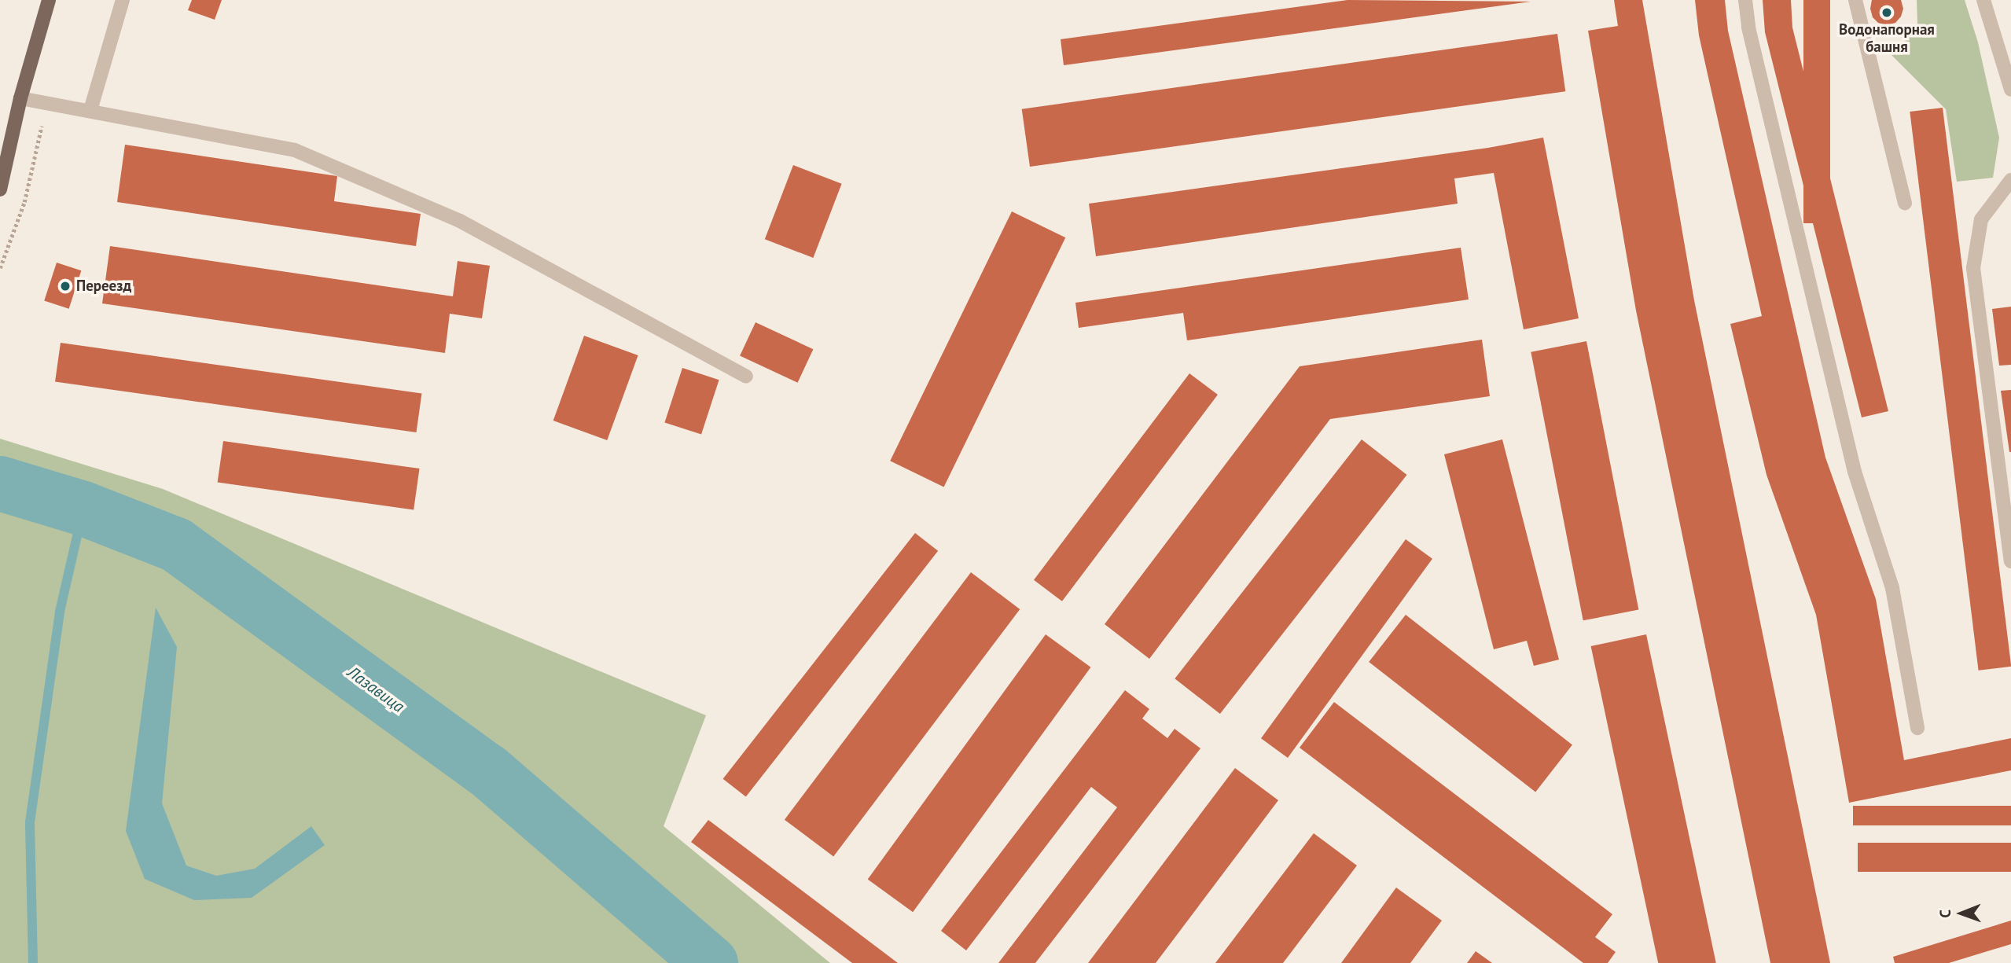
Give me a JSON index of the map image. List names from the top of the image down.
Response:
{
  "water": ["Лазавица"],
  "places": ["Водонапорная башня", "Переезд"],
  "north": "left"
}
